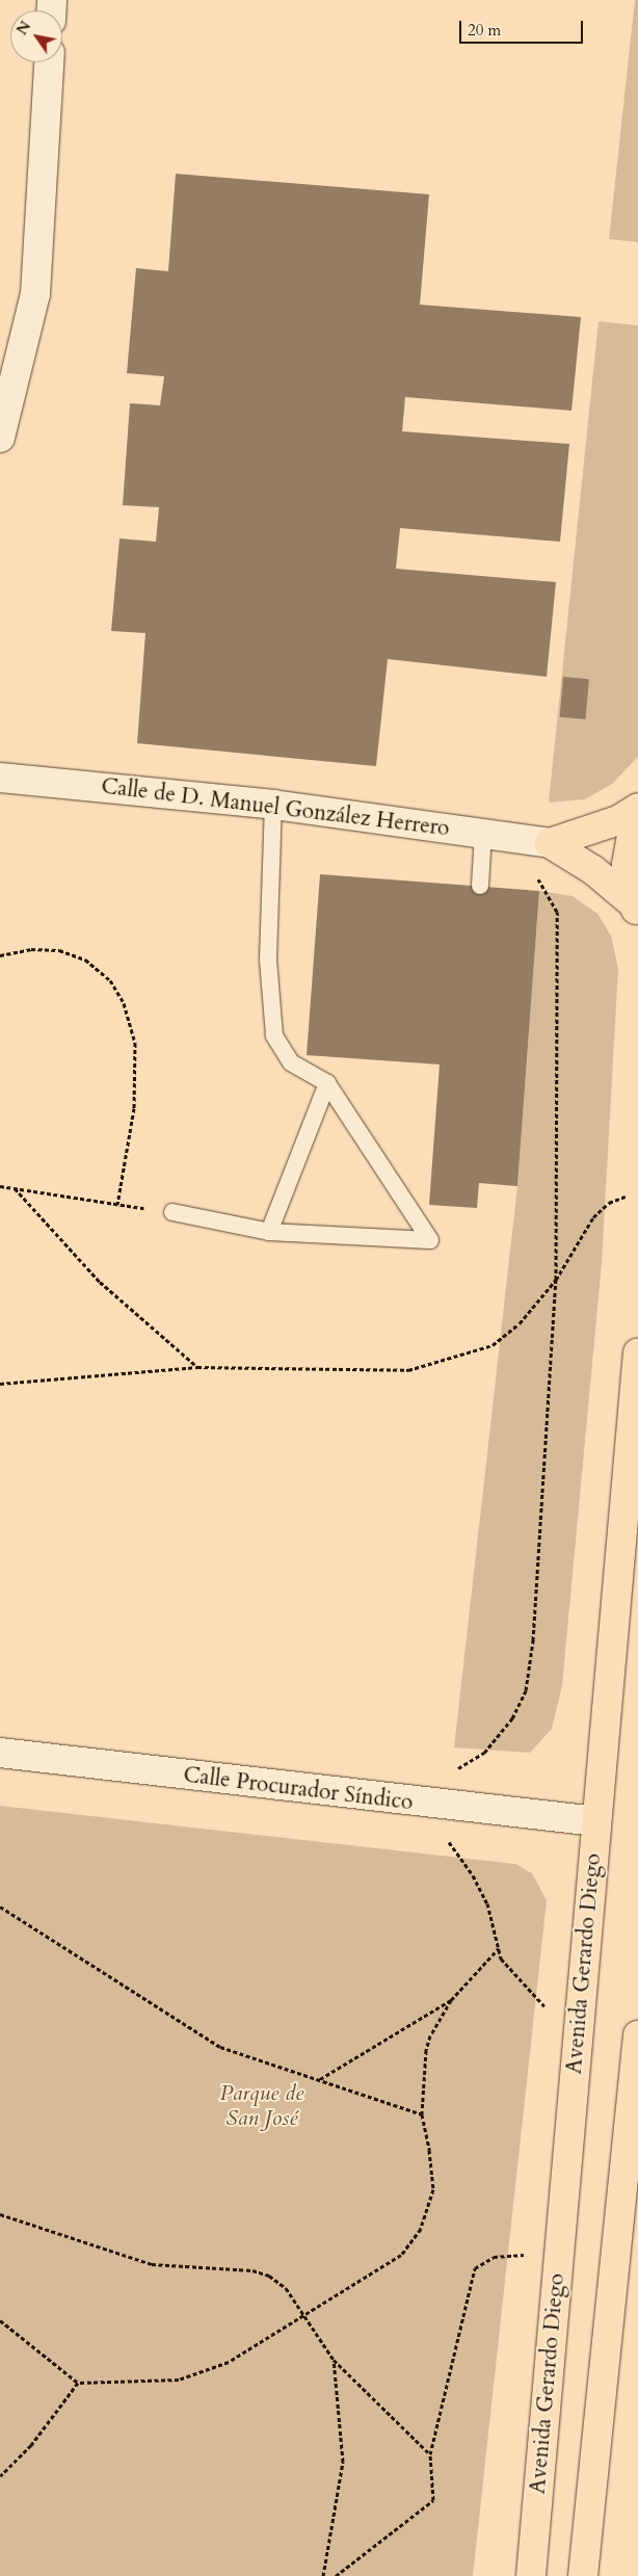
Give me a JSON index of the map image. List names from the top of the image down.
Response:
{
  "streets": {
    "main road": ["Avenida Gerardo Diego"],
    "street": ["Calle de D. Manuel González Herrero", "Calle Procurador Síndico"]
  },
  "crossings": [
    ["Calle Procurador Síndico", "Avenida Gerardo Diego"]
  ],
  "parks": ["Parque de San José"],
  "scale_bar": "20 m",
  "north": "top left"
}
